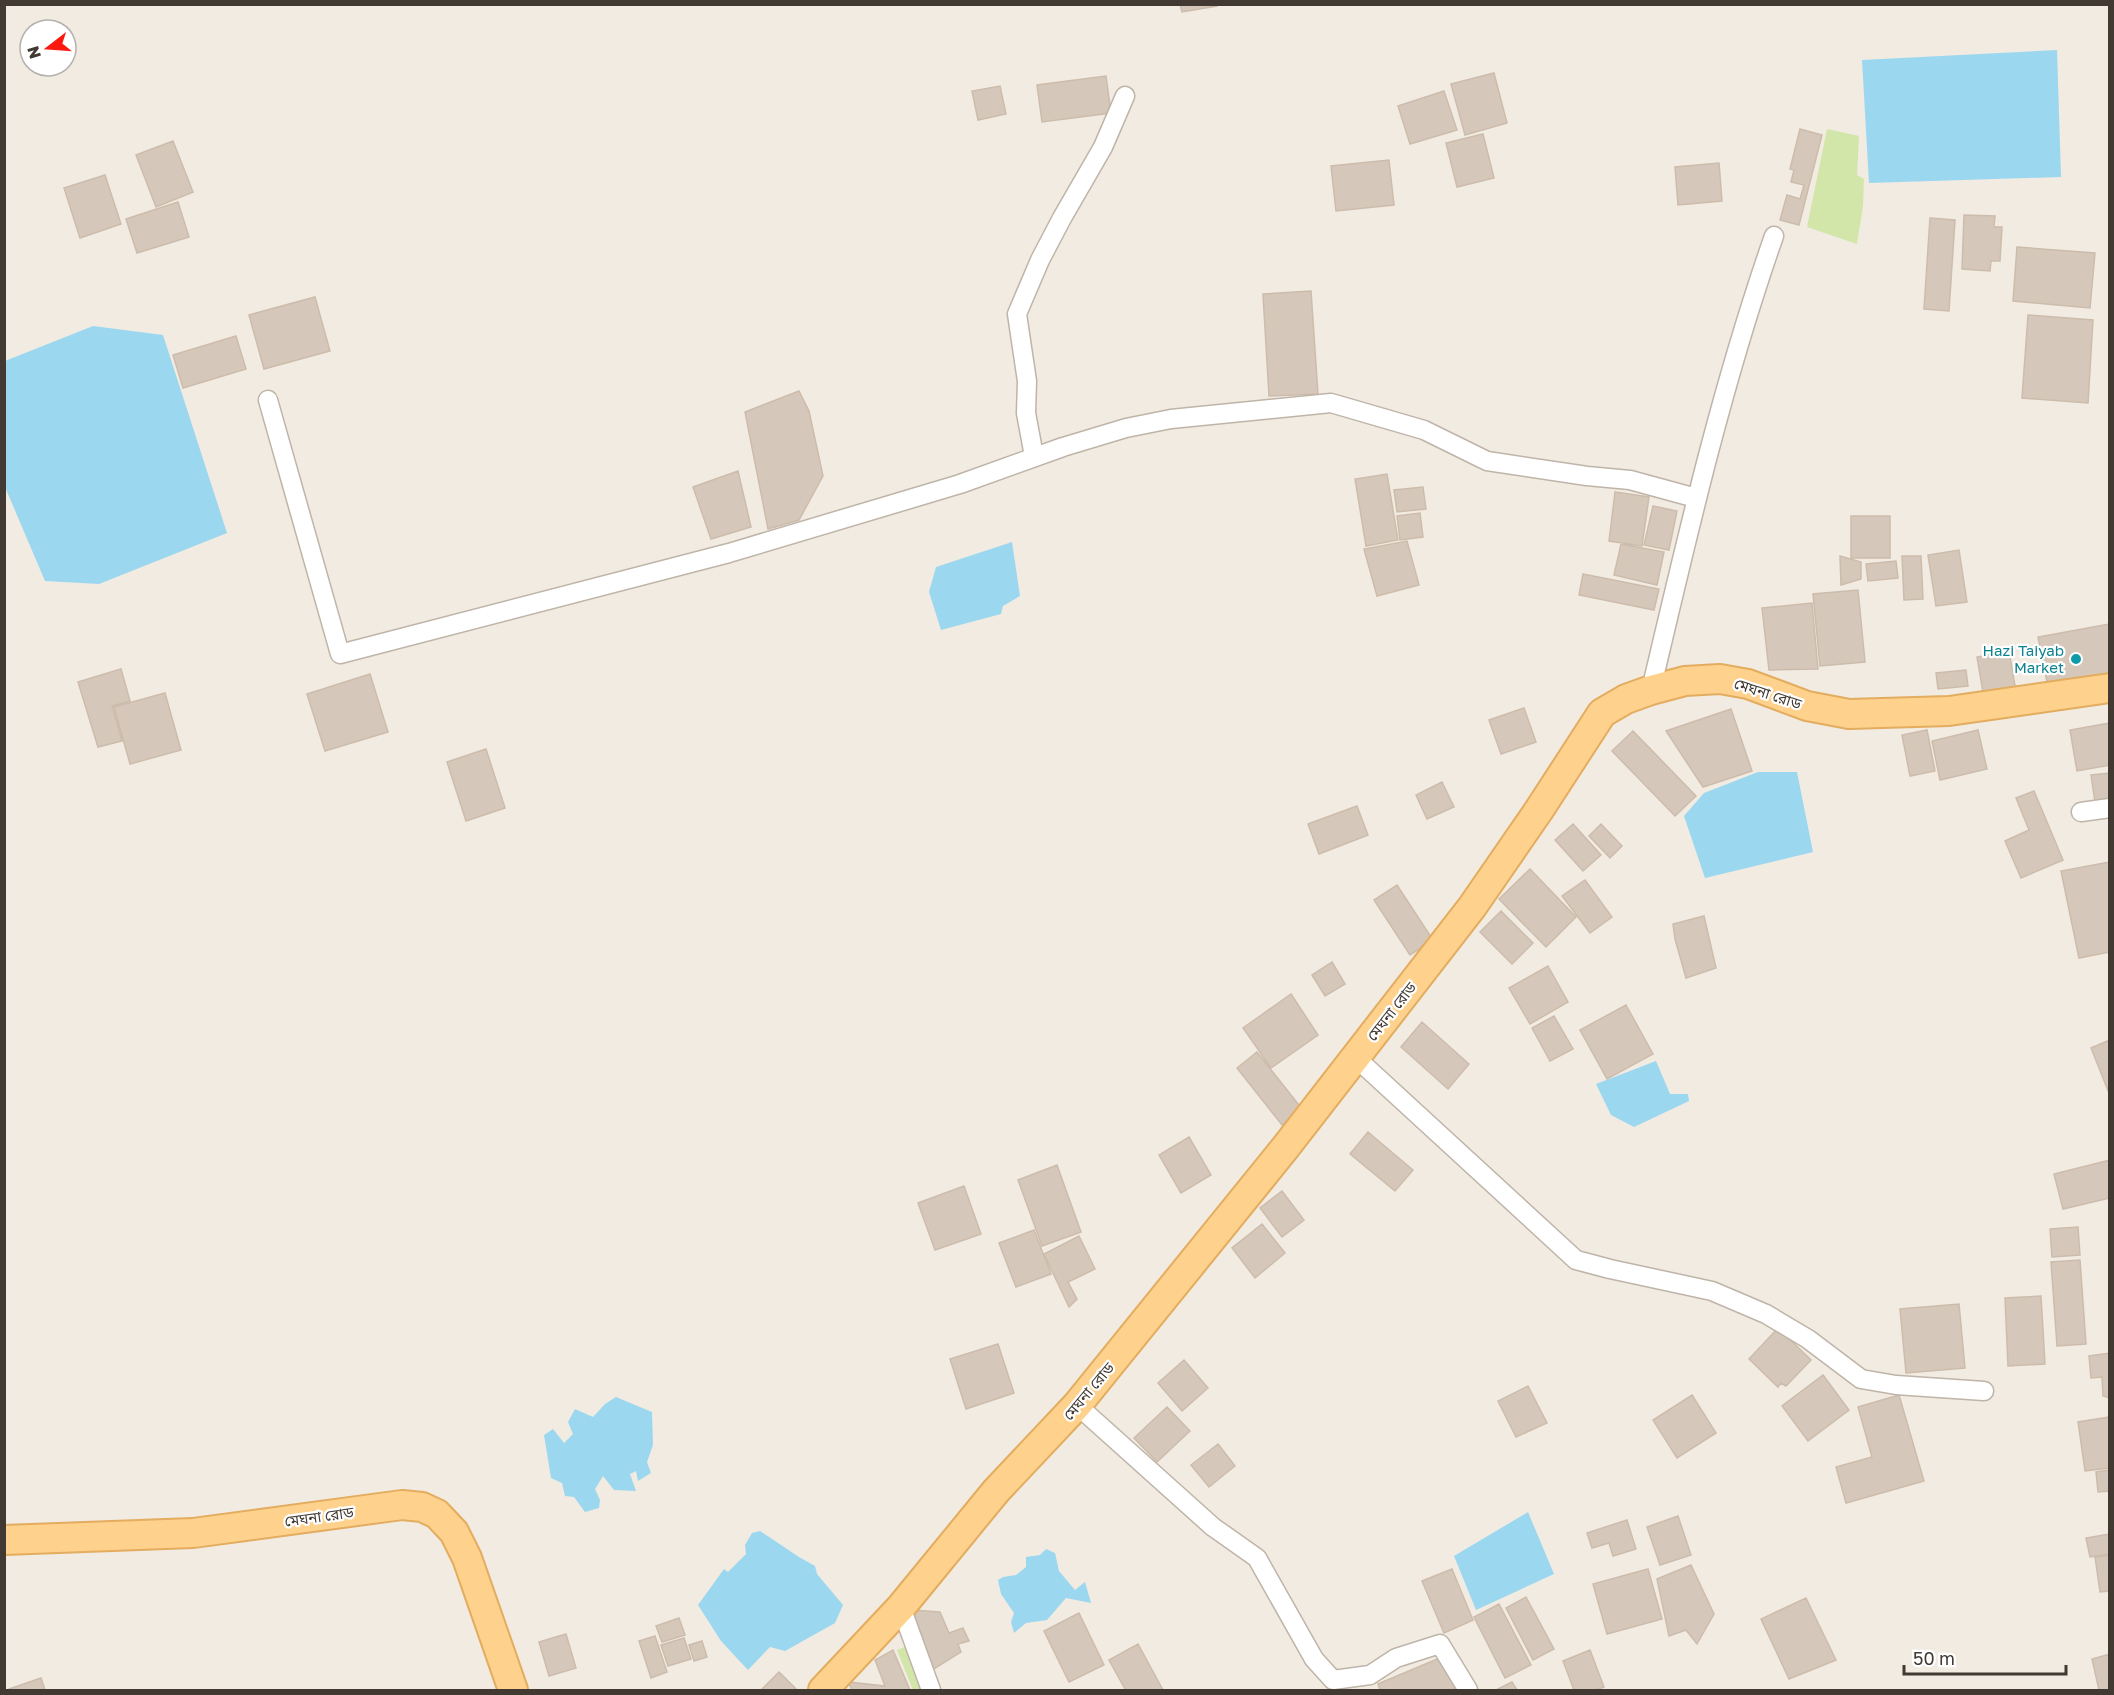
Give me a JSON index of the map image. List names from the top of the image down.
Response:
{
  "streets": {
    "main road": ["মেঘনা রোড"]
  },
  "places": ["Hazi Taiyab Market"],
  "scale_bar": "50 m",
  "north": "left"
}
